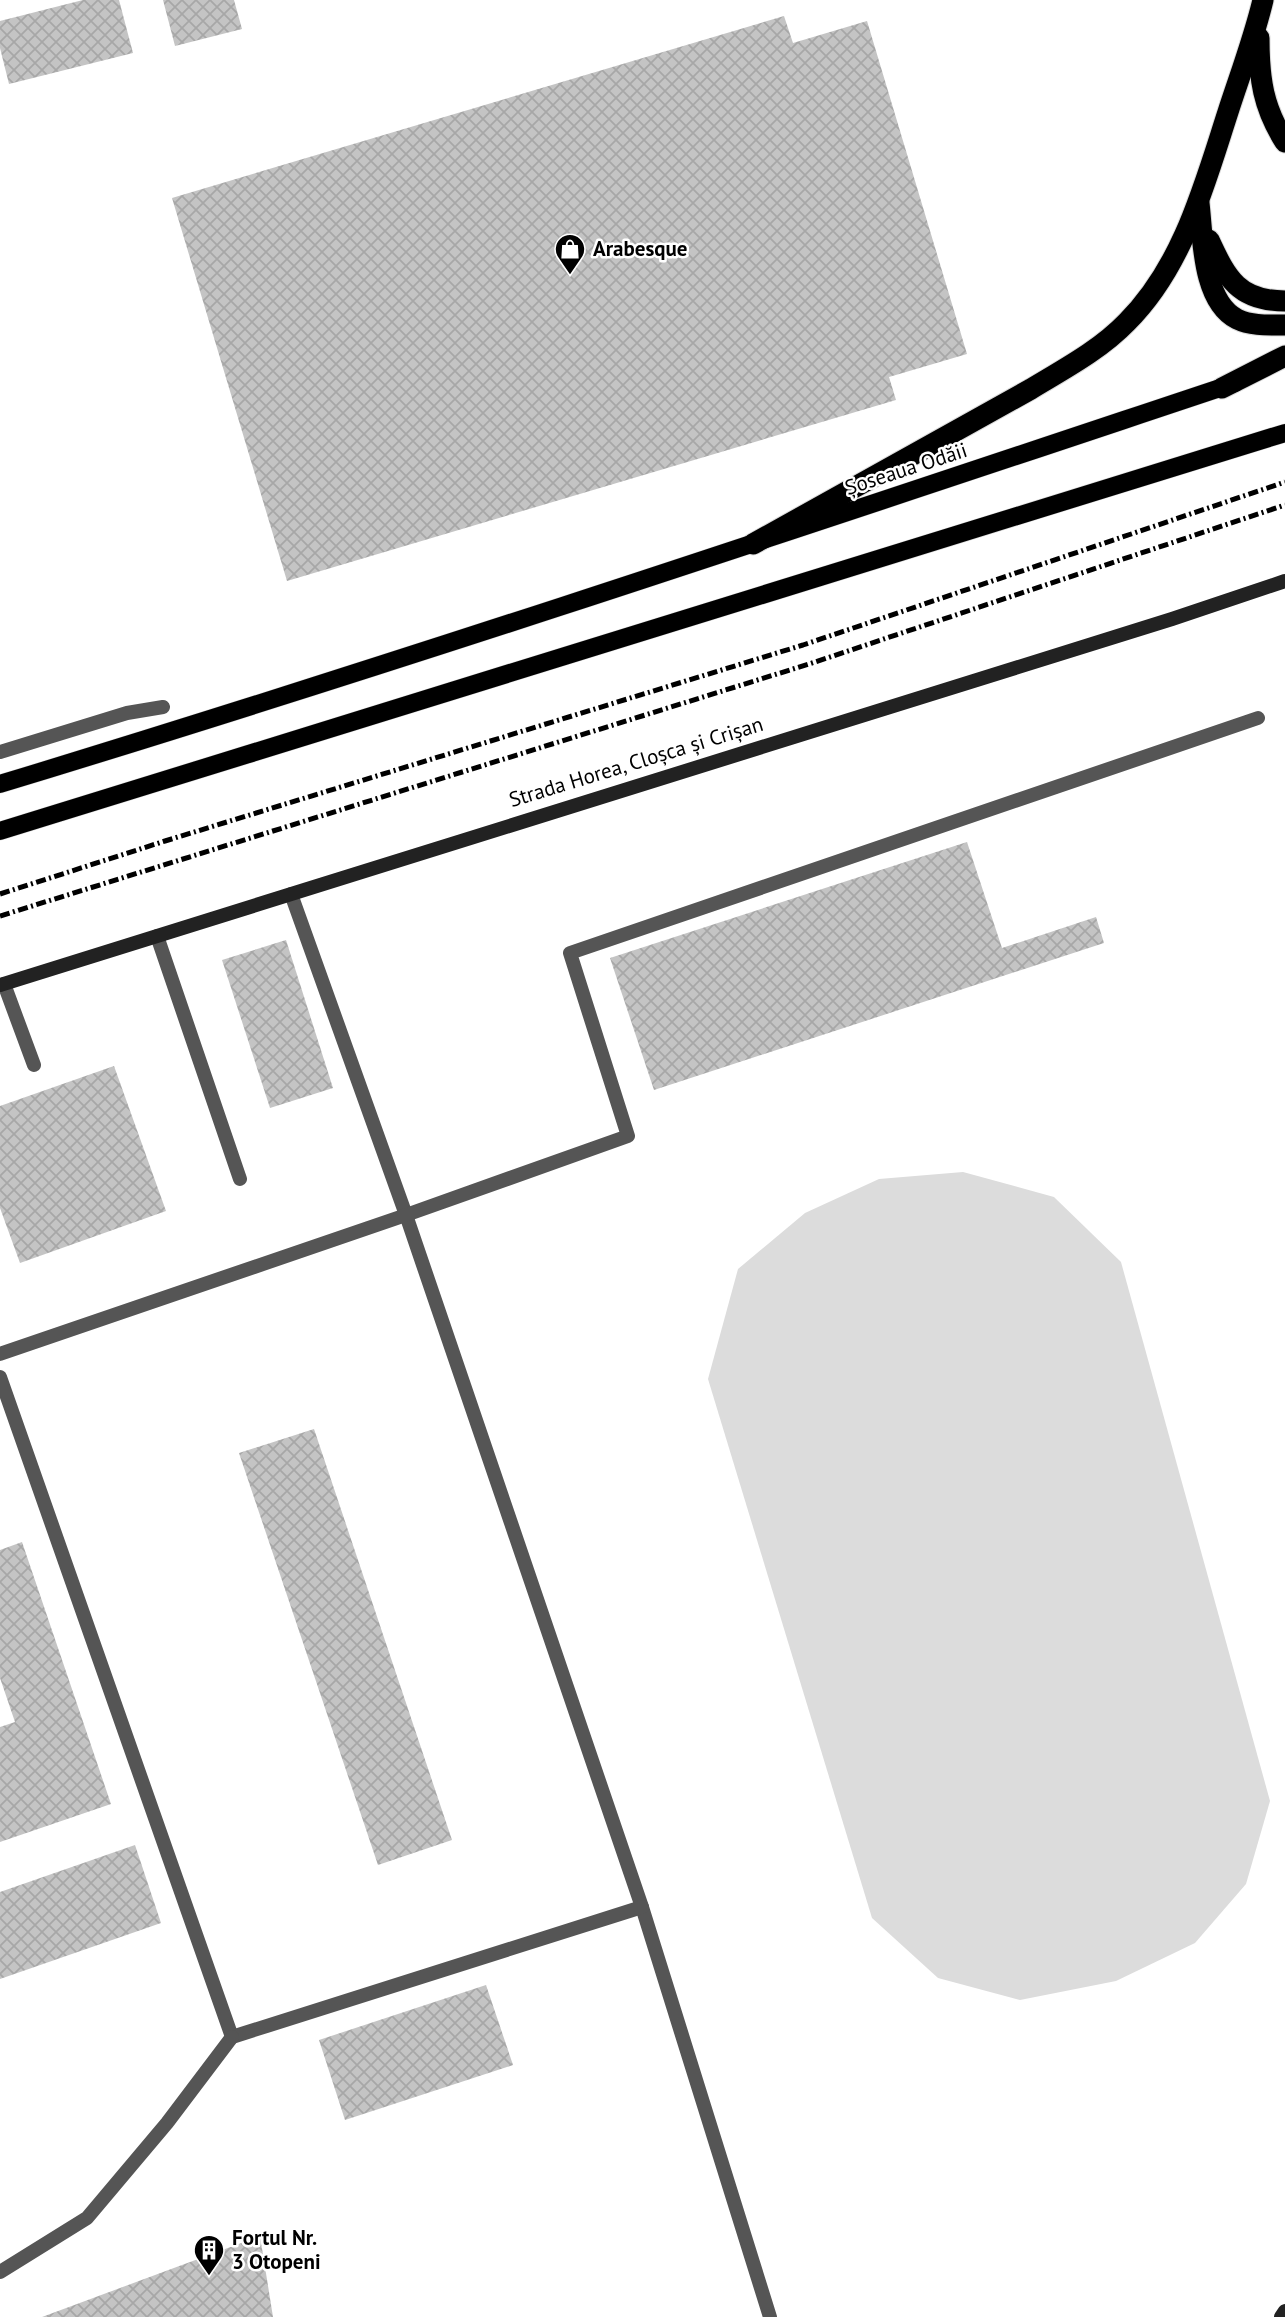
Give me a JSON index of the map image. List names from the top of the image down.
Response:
{
  "streets": {
    "main road": ["Șoseaua Odăii"],
    "street": ["Strada Horea, Cloșca și Crișan"]
  },
  "places": {
    "shop": ["Arabesque"],
    "building": ["Fortul Nr. 3 Otopeni"]
  }
}
